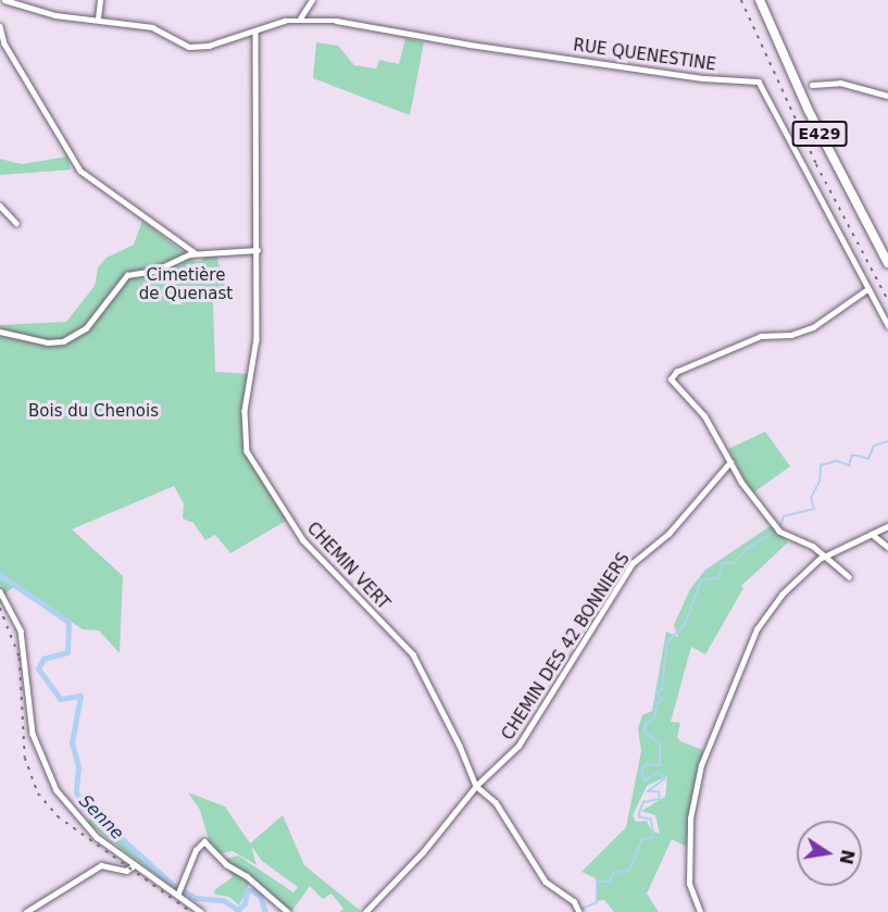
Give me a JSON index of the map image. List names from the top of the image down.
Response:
{
  "streets": {
    "highway": ["E429"],
    "street": ["RUE QUENESTINE", "CHEMIN VERT", "CHEMIN DES 42 BONNIERS"]
  },
  "crossings": [
    ["RUE QUENESTINE", "CHEMIN VERT"],
    ["CHEMIN VERT", "CHEMIN DES 42 BONNIERS"]
  ],
  "water": ["Senne"],
  "parks": ["Cimetière de Quenast", "Bois du Chenois"],
  "north": "right"
}
